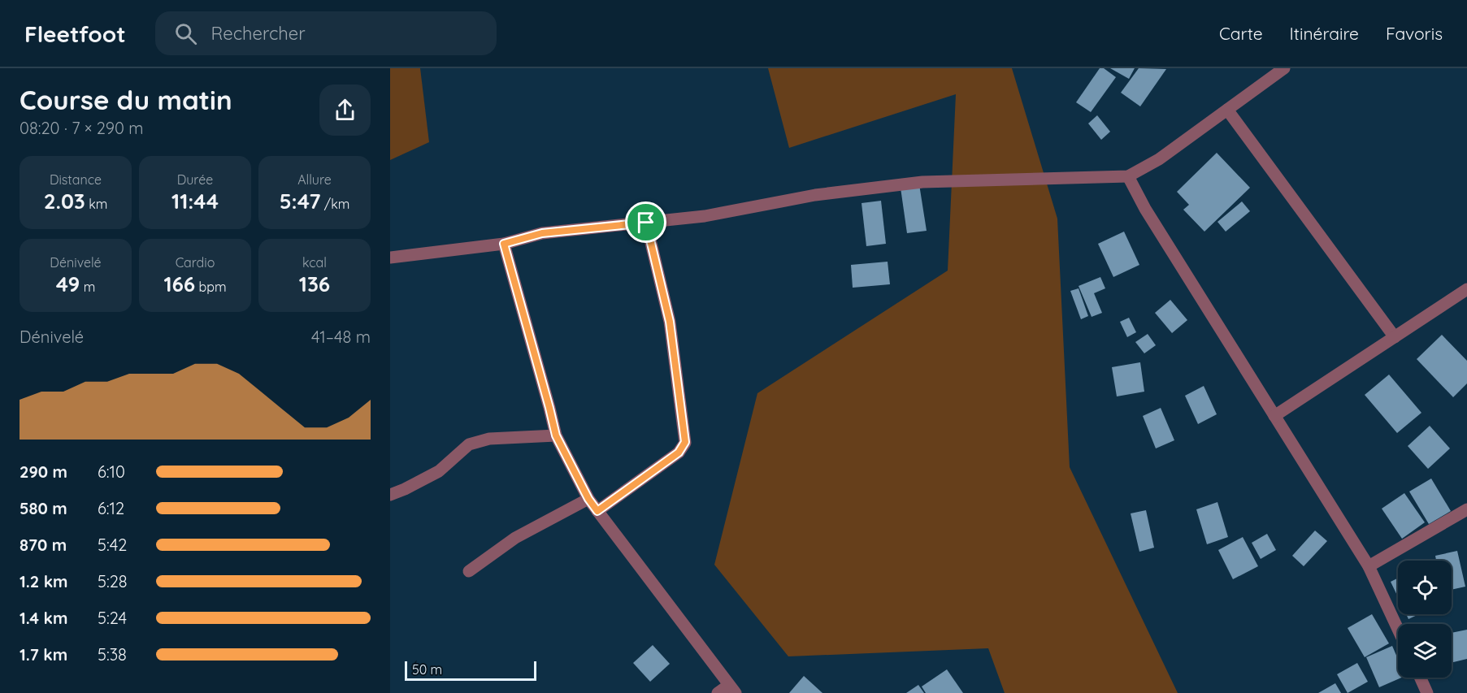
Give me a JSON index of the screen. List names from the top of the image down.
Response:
{
  "scale_bar": "50 m",
  "page": {
    "header": "Fleetfoot",
    "search": "Rechercher",
    "nav": ["Carte", "Itinéraire", "Favoris"],
    "heading": ["Course du matin", "08:20 · 7 × 290 m"],
    "stats": [
      ["Distance", "2.03 km"],
      ["Durée", "11:44"],
      ["Allure", "5:47 /km"],
      ["Dénivelé", "49 m"],
      ["Cardio", "166 bpm"],
      ["kcal", "136"]
    ],
    "chart": ["Dénivelé", "41–48 m"],
    "list": [
      {
        "name": "290 m",
        "note": "6:10"
      },
      {
        "name": "580 m",
        "note": "6:12"
      },
      {
        "name": "870 m",
        "note": "5:42"
      },
      {
        "name": "1.2 km",
        "note": "5:28"
      },
      {
        "name": "1.4 km",
        "note": "5:24"
      },
      {
        "name": "1.7 km",
        "note": "5:38"
      }
    ],
    "scale": "50 m"
  }
}
